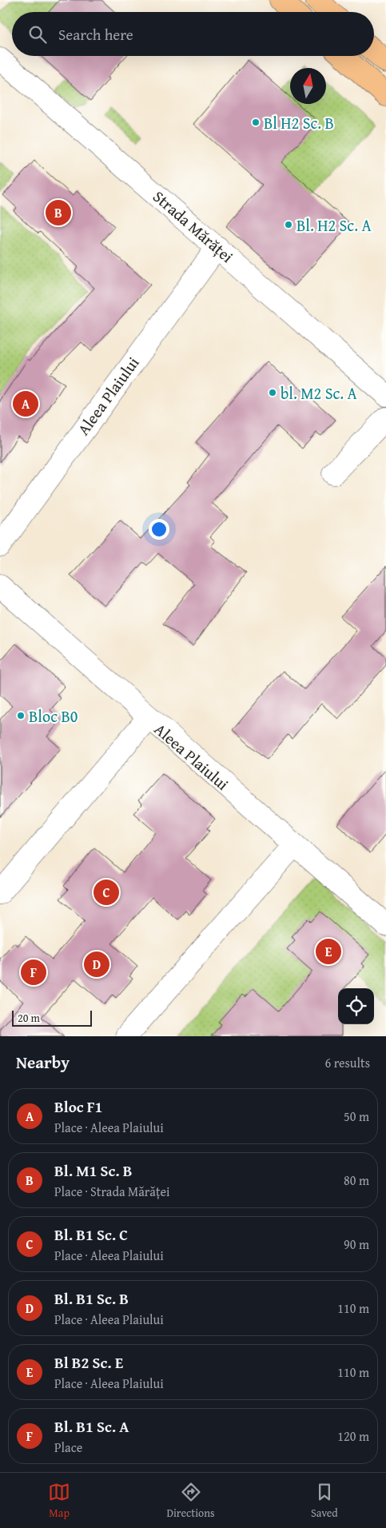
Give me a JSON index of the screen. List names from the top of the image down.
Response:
{
  "streets": {
    "street": ["Strada Mărăței", "Aleea Plaiului"]
  },
  "crossings": [
    ["Strada Mărăței", "Aleea Plaiului"]
  ],
  "places": [
    "Bl H2 Sc. B",
    "Bl. H2 Sc. A",
    "bl. M2 Sc. A",
    "Bloc B0"
  ],
  "scale_bar": "20 m",
  "north": "top",
  "page": {
    "search": "Search here",
    "pins": [
      "B",
      "A",
      "C",
      "E",
      "D",
      "F"
    ],
    "scale": "20 m",
    "heading": ["Nearby", "6 results"],
    "list": [
      {
        "mark": "A",
        "name": "Bloc F1",
        "note": "Place · Aleea Plaiului",
        "value": "50 m"
      },
      {
        "mark": "B",
        "name": "Bl. M1 Sc. B",
        "note": "Place · Strada Mărăței",
        "value": "80 m"
      },
      {
        "mark": "C",
        "name": "Bl. B1 Sc. C",
        "note": "Place · Aleea Plaiului",
        "value": "90 m"
      },
      {
        "mark": "D",
        "name": "Bl. B1 Sc. B",
        "note": "Place · Aleea Plaiului",
        "value": "110 m"
      },
      {
        "mark": "E",
        "name": "Bl B2 Sc. E",
        "note": "Place · Aleea Plaiului",
        "value": "110 m"
      },
      {
        "mark": "F",
        "name": "Bl. B1 Sc. A",
        "note": "Place",
        "value": "120 m"
      }
    ],
    "nav": ["Map", "Directions", "Saved"]
  }
}
